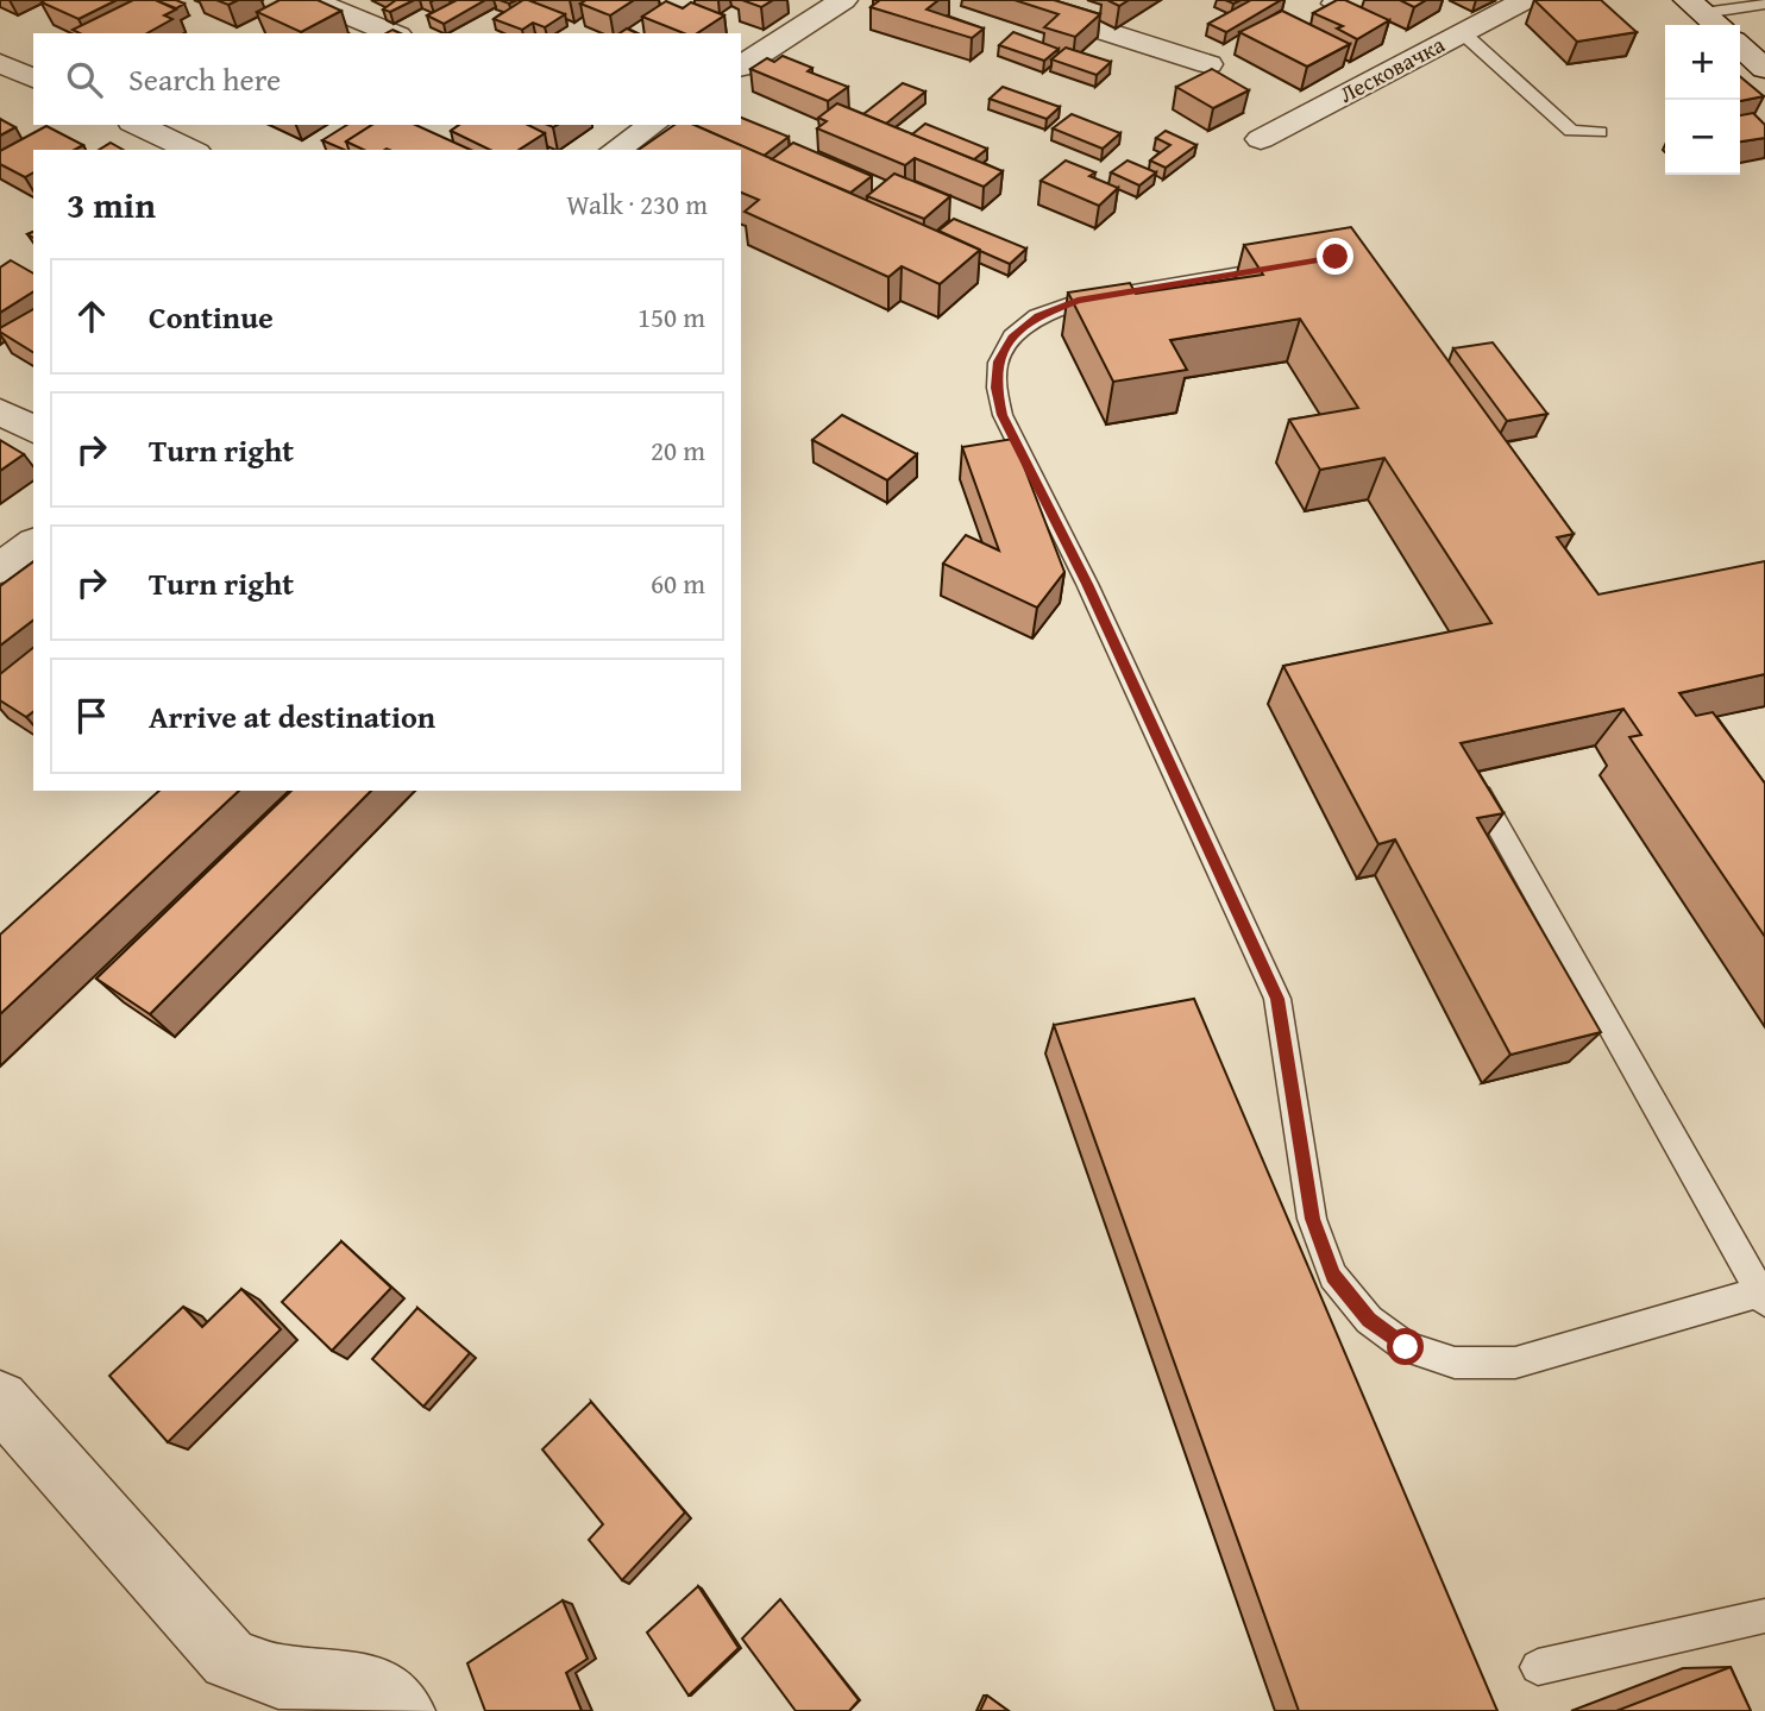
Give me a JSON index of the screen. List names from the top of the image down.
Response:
{
  "streets": {
    "street": ["Лесковачка"]
  },
  "page": {
    "map_buttons": ["+", "−"],
    "search": "Search here",
    "heading": ["3 min", "Walk · 230 m"],
    "list": [
      ["Continue", "150 m"],
      ["Turn right", "20 m"],
      ["Turn right", "60 m"],
      "Arrive at destination"
    ]
  }
}
